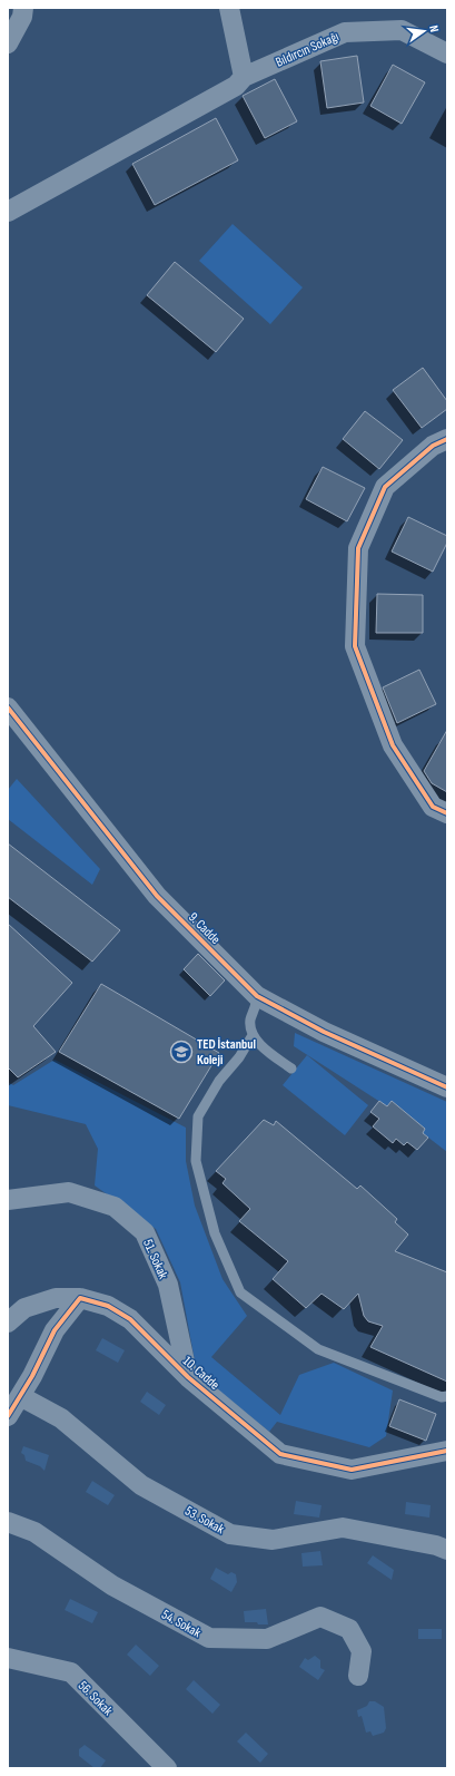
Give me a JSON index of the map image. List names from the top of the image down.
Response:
{
  "streets": {
    "street": [
      "Bıldırcın Sokağı",
      "9. Cadde",
      "51. Sokak",
      "10. Cadde",
      "53. Sokak",
      "54. Sokak",
      "56. Sokak"
    ]
  },
  "crossings": [
    ["51. Sokak", "10. Cadde"]
  ],
  "places": {
    "school or university": ["TED İstanbul Koleji"]
  },
  "north": "right"
}
